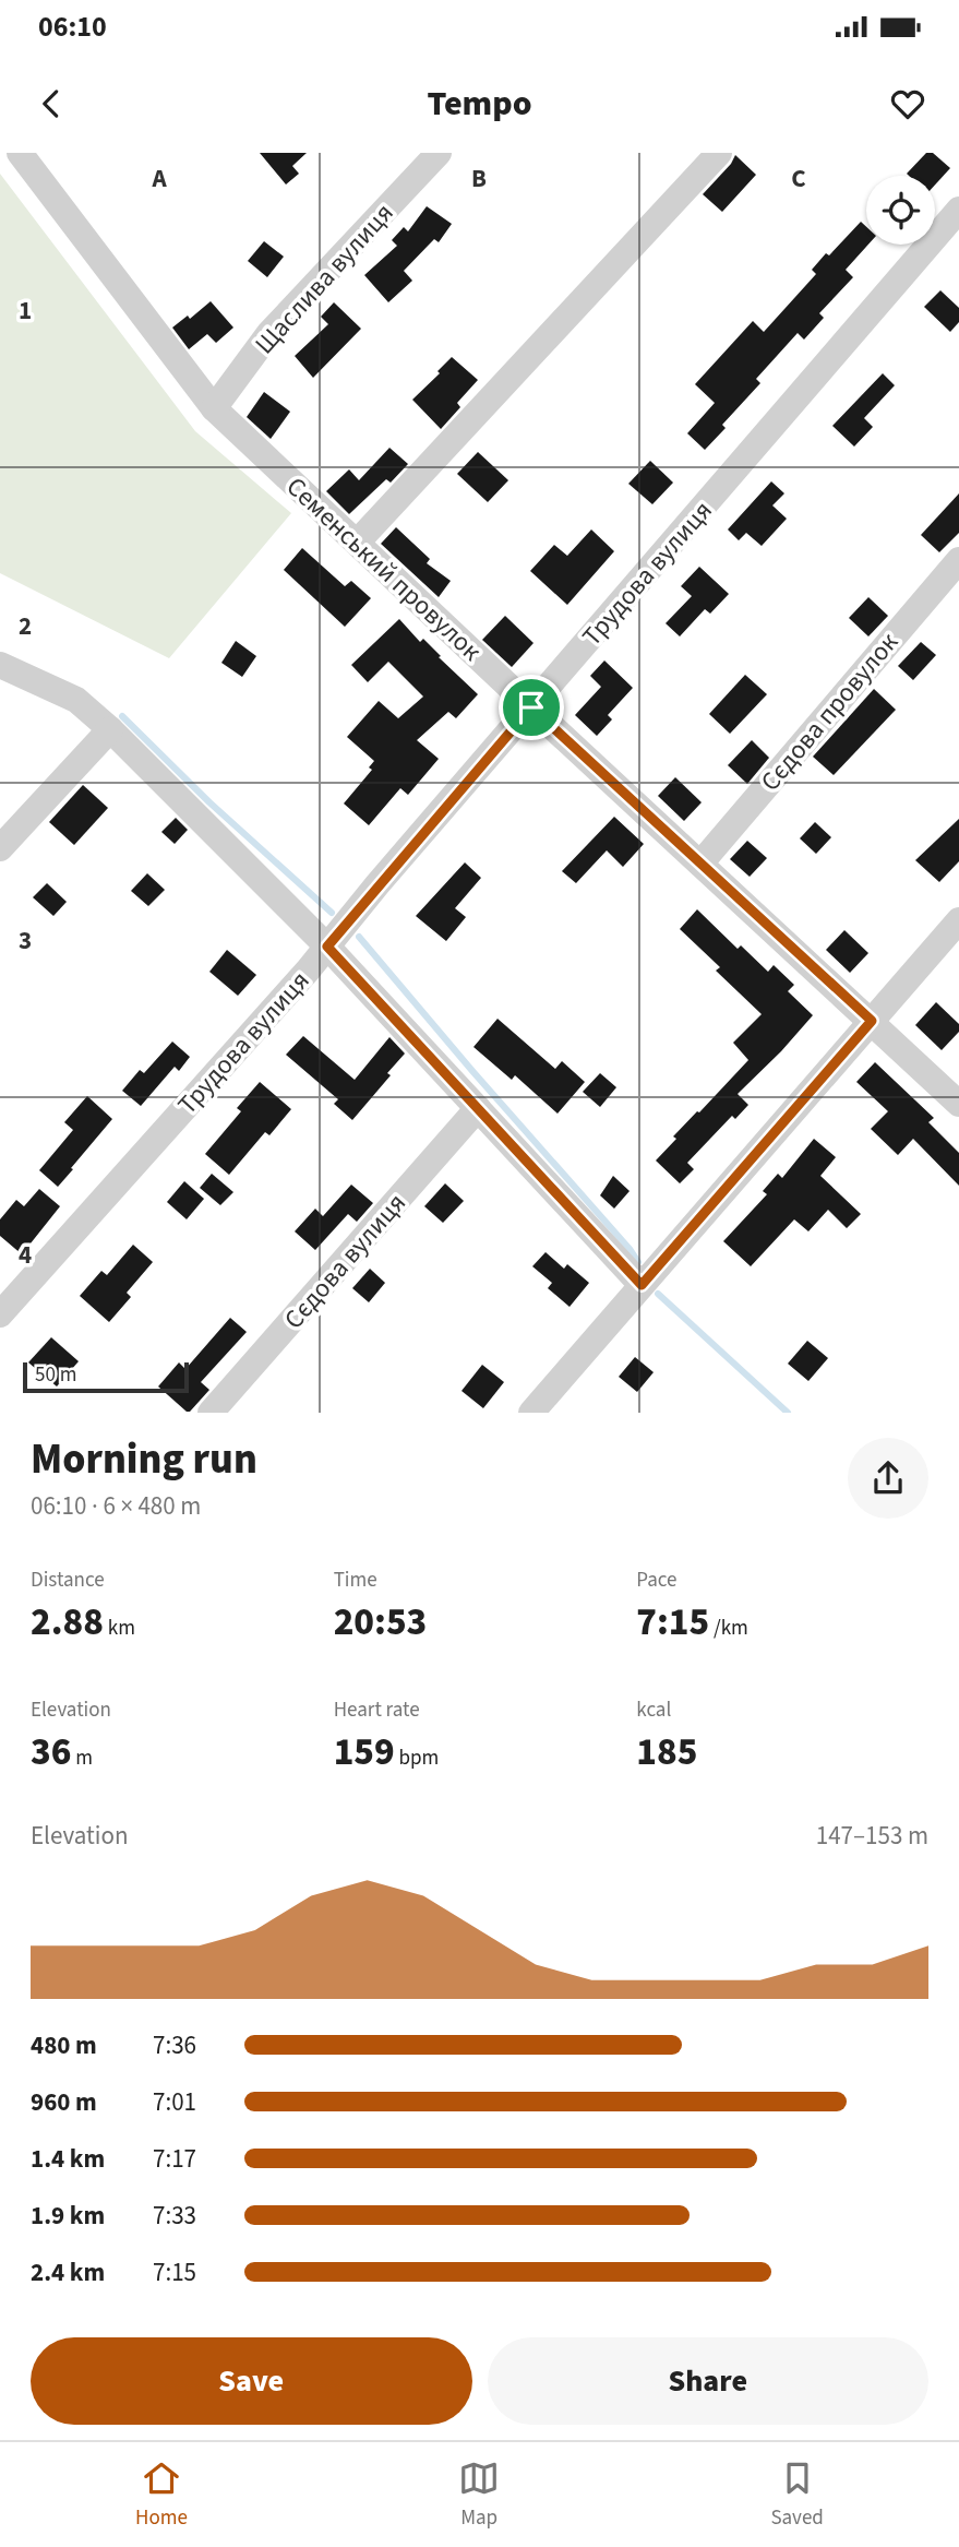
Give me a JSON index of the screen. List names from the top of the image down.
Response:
{
  "streets": {
    "street": [
      "Щаслива вулиця",
      "Семенський провулок",
      "Трудова вулиця",
      "Сєдова провулок",
      "Сєдова вулиця"
    ]
  },
  "crossings": [
    ["Щаслива вулиця", "Семенський провулок"],
    ["Семенський провулок", "Трудова вулиця"],
    ["Семенський провулок", "Сєдова провулок"]
  ],
  "scale_bar": "50 m",
  "page": {
    "status": "06:10",
    "header": "Tempo",
    "scale": "50 m",
    "heading": ["Morning run", "06:10 · 6 × 480 m"],
    "stats": [
      ["Distance", "2.88 km"],
      ["Time", "20:53"],
      ["Pace", "7:15 /km"],
      ["Elevation", "36 m"],
      ["Heart rate", "159 bpm"],
      ["kcal", "185"]
    ],
    "chart": ["Elevation", "147–153 m"],
    "list": [
      {
        "name": "480 m",
        "note": "7:36"
      },
      {
        "name": "960 m",
        "note": "7:01"
      },
      {
        "name": "1.4 km",
        "note": "7:17"
      },
      {
        "name": "1.9 km",
        "note": "7:33"
      },
      {
        "name": "2.4 km",
        "note": "7:15"
      }
    ],
    "buttons": ["Save", "Share"],
    "tabs": ["Home", "Map", "Saved"]
  },
  "grid": {
    "columns": ["A", "B", "C"],
    "rows": [
      "1",
      "2",
      "3",
      "4"
    ]
  }
}
